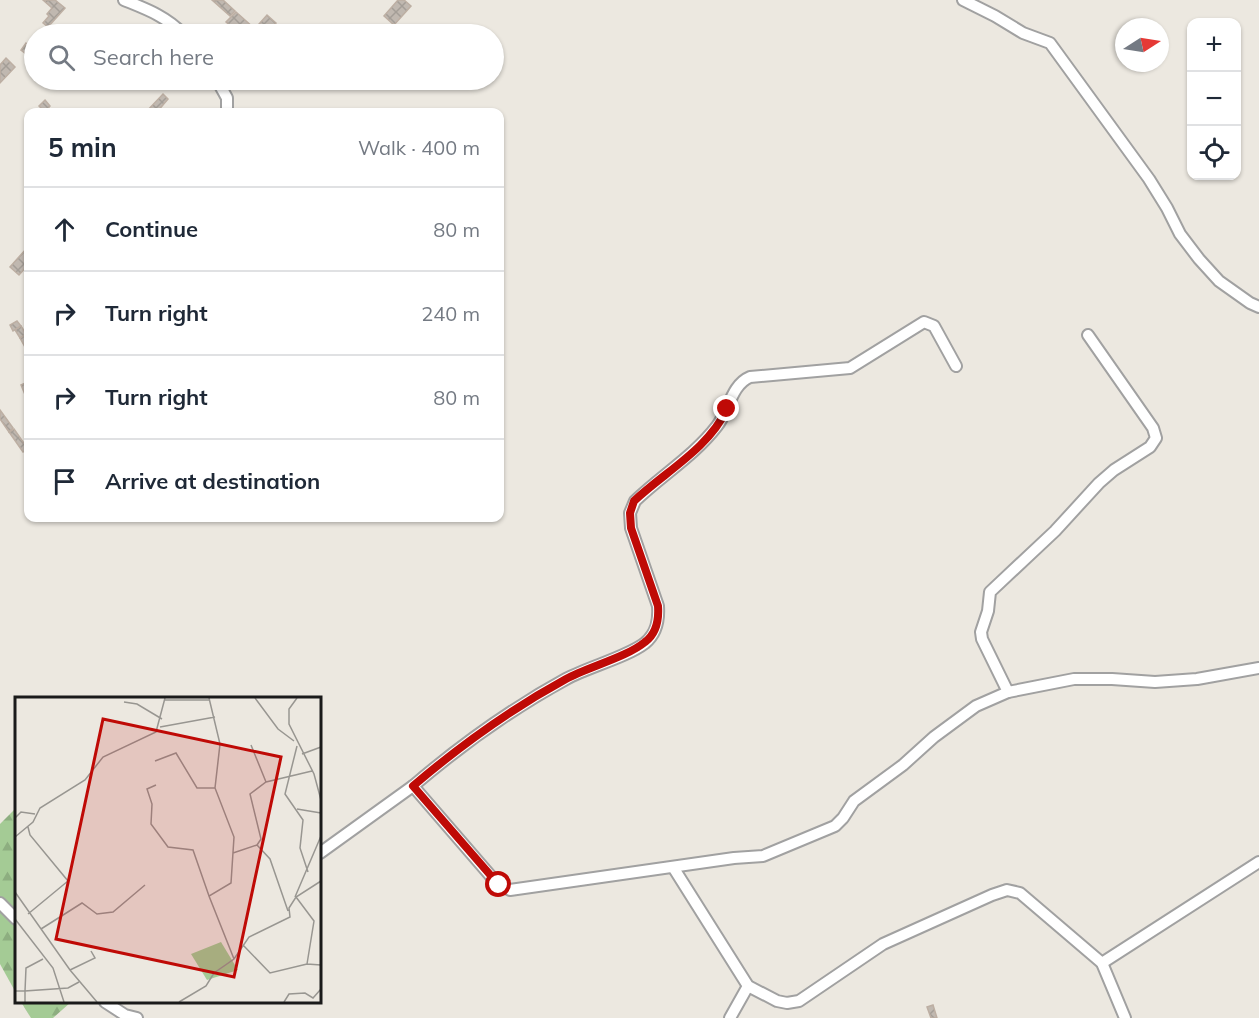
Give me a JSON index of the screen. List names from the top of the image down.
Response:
{
  "north": "right",
  "page": {
    "map_buttons": ["+", "−"],
    "search": "Search here",
    "heading": ["5 min", "Walk · 400 m"],
    "list": [
      ["Continue", "80 m"],
      ["Turn right", "240 m"],
      ["Turn right", "80 m"],
      "Arrive at destination"
    ]
  }
}
